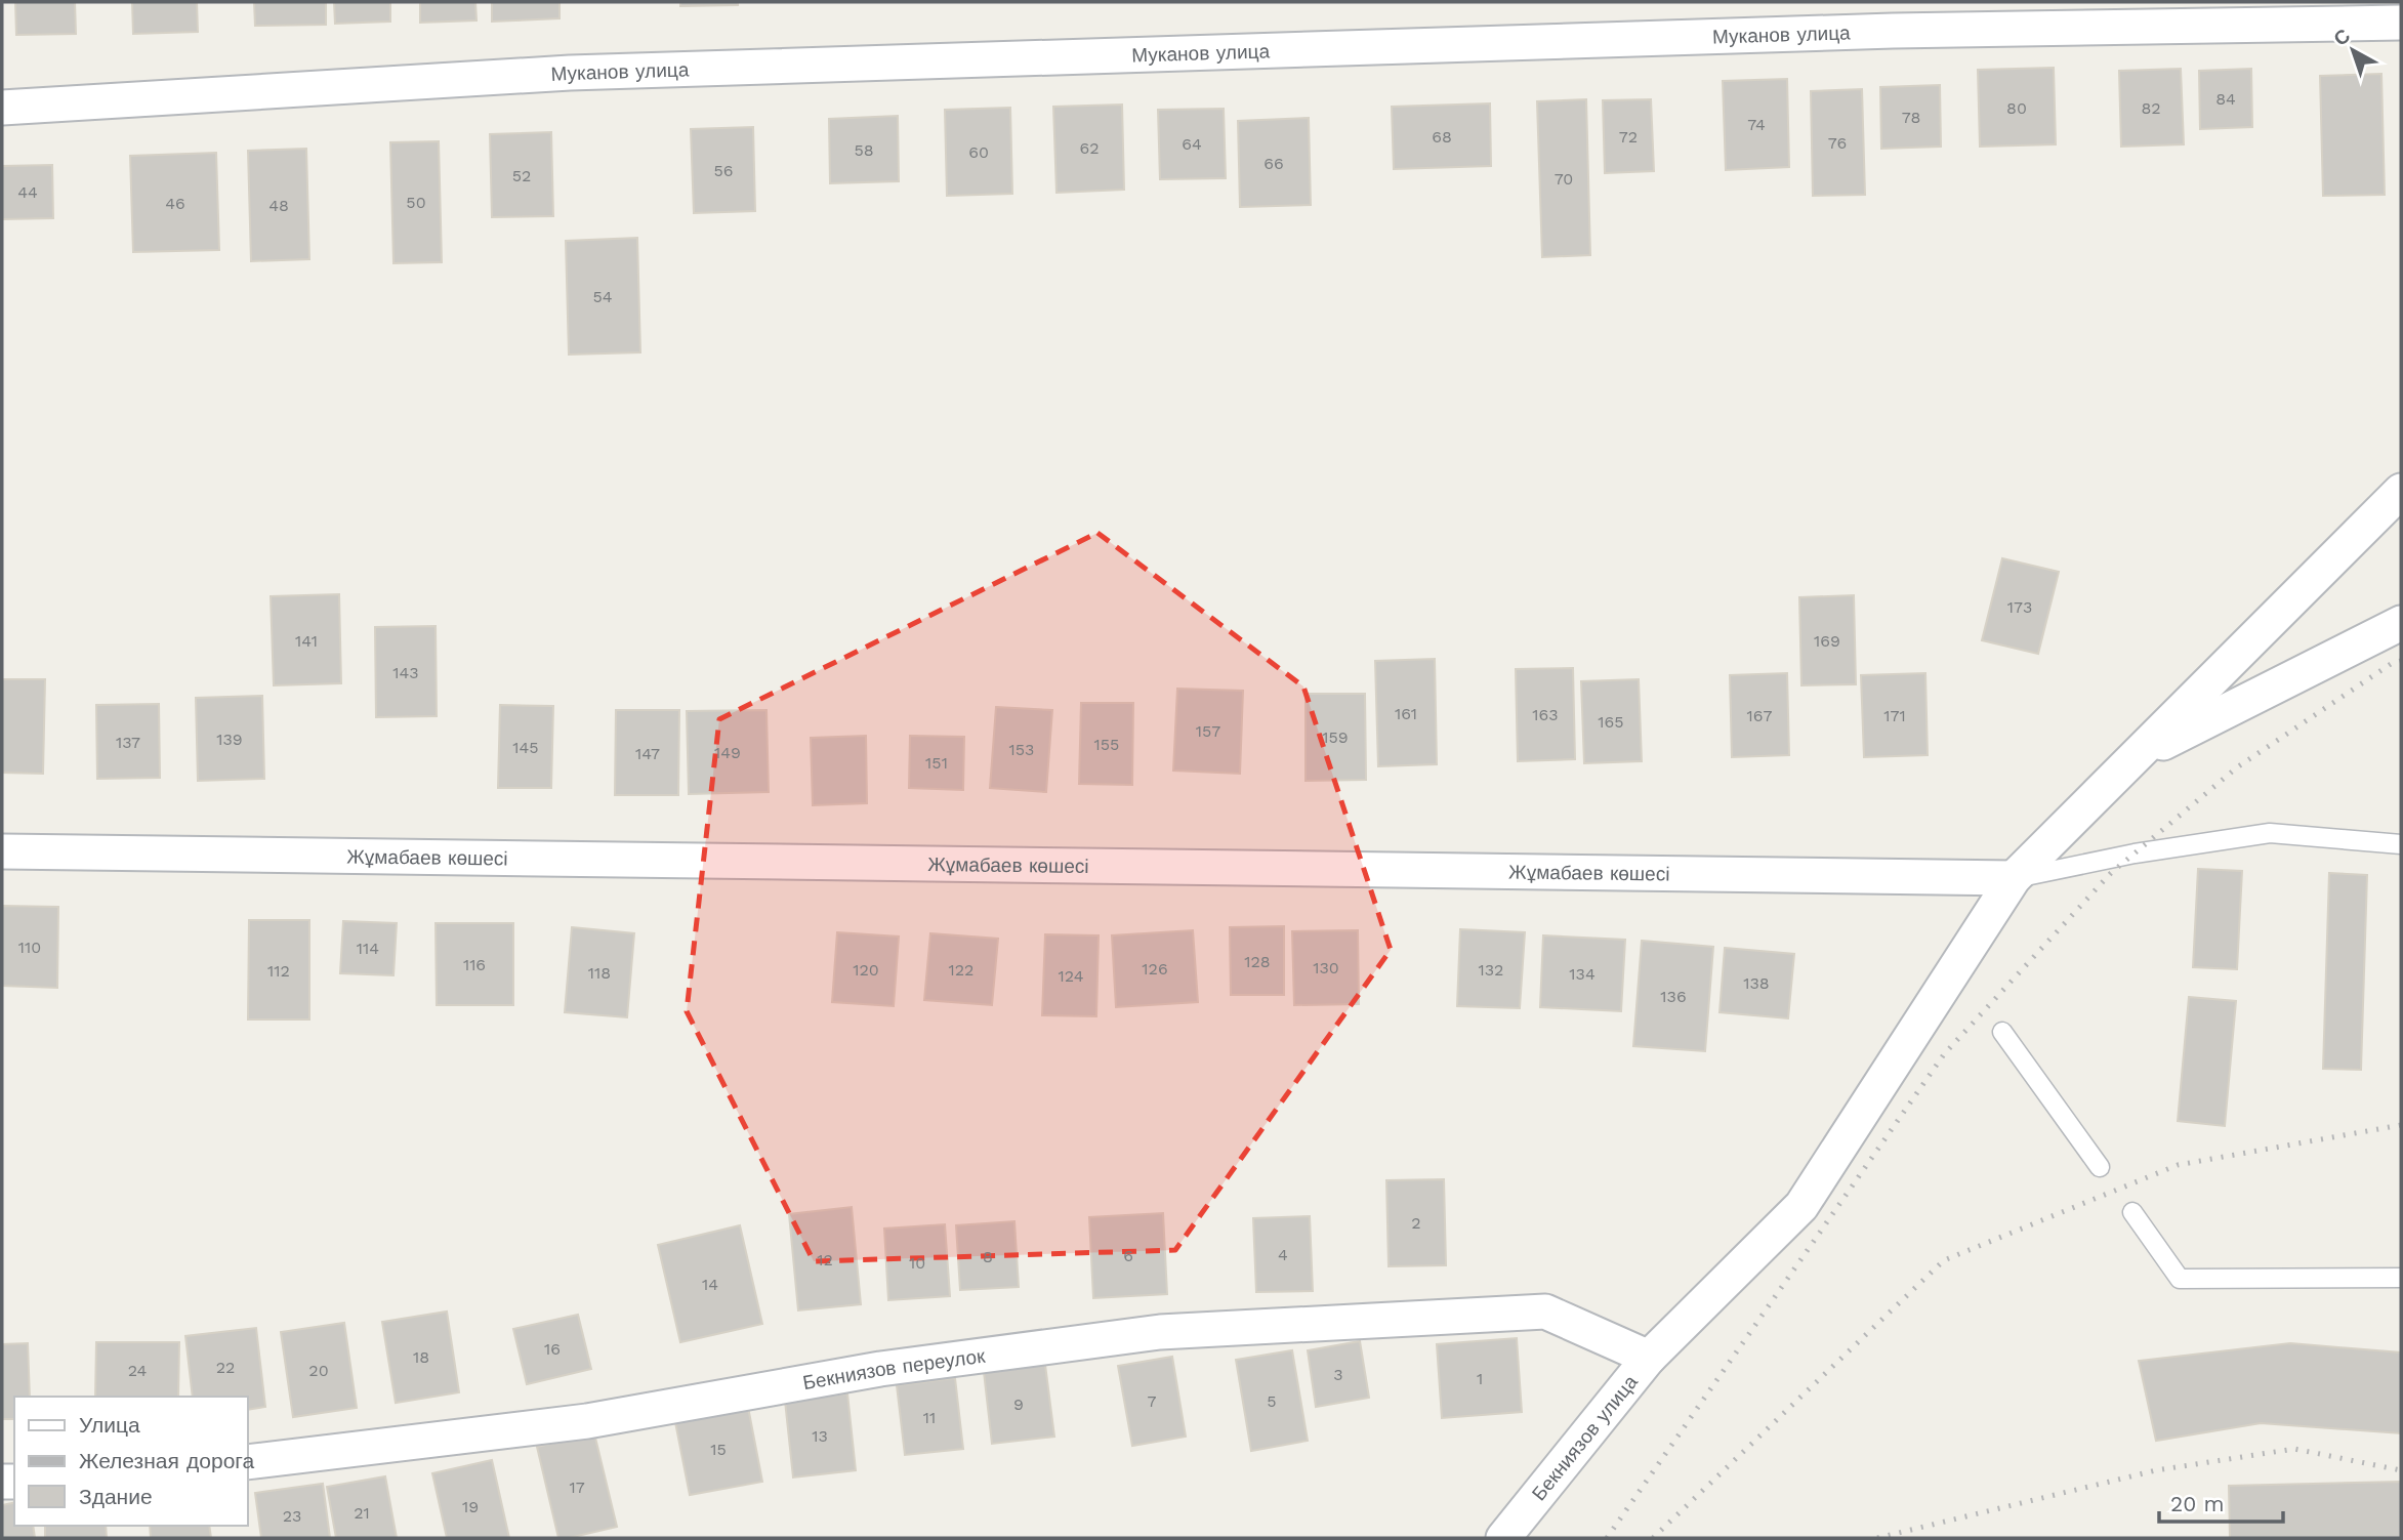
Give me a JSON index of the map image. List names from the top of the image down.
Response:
{
  "streets": {
    "street": [
      "Муканов улица",
      "Жұмабаев көшесі",
      "Бекниязов переулок",
      "Бекниязов улица"
    ]
  },
  "crossings": [
    ["Бекниязов переулок", "Бекниязов улица"]
  ],
  "house_numbers": [
    "84",
    "80",
    "82",
    "78",
    "74",
    "68",
    "72",
    "76",
    "64",
    "62",
    "58",
    "60",
    "66",
    "56",
    "52",
    "70",
    "44",
    "50",
    "46",
    "48",
    "54",
    "173",
    "141",
    "169",
    "143",
    "161",
    "163",
    "167",
    "171",
    "165",
    "157",
    "159",
    "139",
    "137",
    "155",
    "145",
    "153",
    "149",
    "147",
    "151",
    "110",
    "114",
    "128",
    "116",
    "130",
    "126",
    "120",
    "122",
    "132",
    "112",
    "118",
    "134",
    "124",
    "138",
    "136",
    "2",
    "4",
    "6",
    "8",
    "12",
    "10",
    "14",
    "16",
    "18",
    "22",
    "24",
    "20",
    "3",
    "1",
    "7",
    "5",
    "9",
    "11",
    "13",
    "15",
    "17",
    "19",
    "21",
    "23"
  ],
  "legend": ["Улица", "Железная дорога", "Здание"],
  "scale_bar": "20 m",
  "north": "top left"
}
